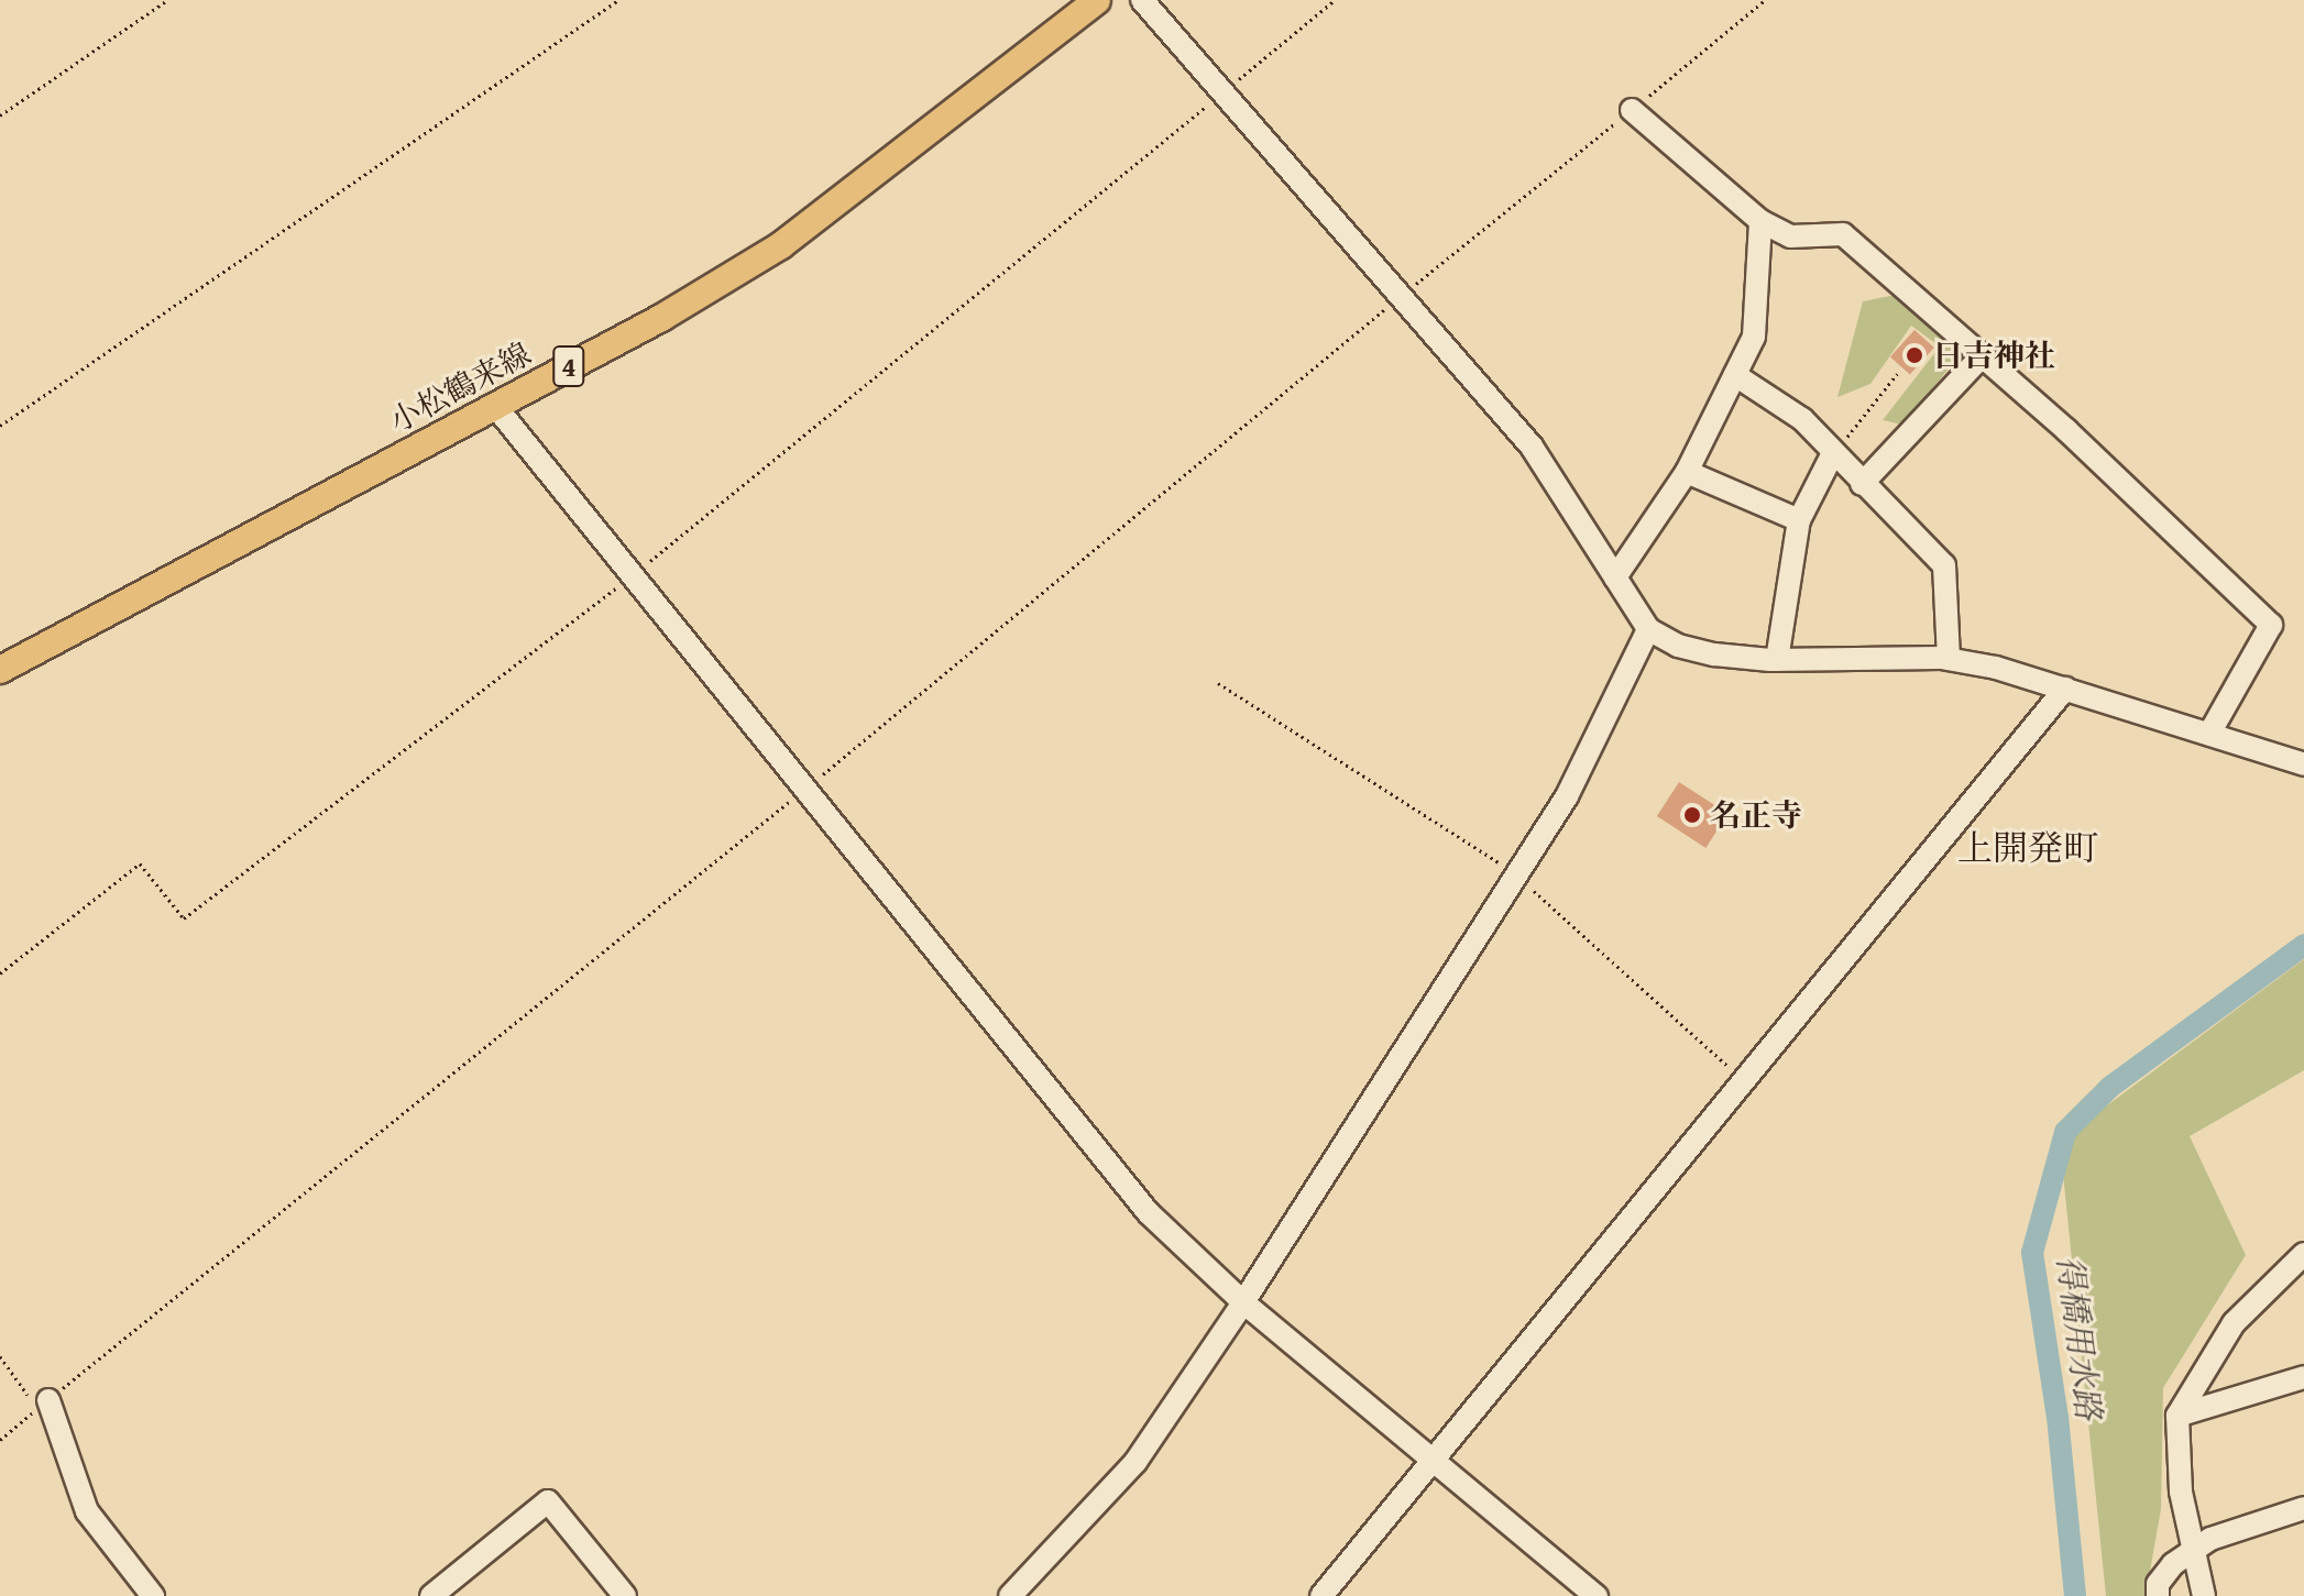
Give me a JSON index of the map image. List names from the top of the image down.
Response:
{
  "streets": {
    "main road": ["4", "小松鶴来線"]
  },
  "districts": ["上開発町"],
  "water": ["得橋用水路"],
  "places": ["日吉神社", "名正寺"]
}
